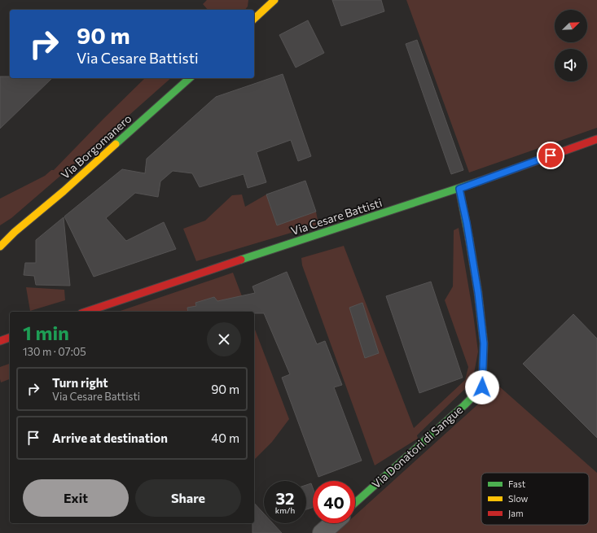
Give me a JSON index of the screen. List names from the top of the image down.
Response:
{
  "streets": {
    "street": ["Via Borgomanero", "Via Cesare Battisti", "Via Donatori di Sangue"]
  },
  "crossings": [
    ["Via Cesare Battisti", "Via Donatori di Sangue"]
  ],
  "legend": ["Fast", "Slow", "Jam"],
  "north": "top right",
  "page": {
    "turn": ["90 m", "Via Cesare Battisti"],
    "heading": ["1 min", "130 m · 07:05"],
    "list": [
      {
        "name": "Turn right",
        "note": "Via Cesare Battisti",
        "value": "90 m"
      },
      {
        "name": "Arrive at destination",
        "value": "40 m"
      }
    ],
    "buttons": ["Exit", "Share"],
    "speed": "32 km/h",
    "limit": "40"
  }
}
